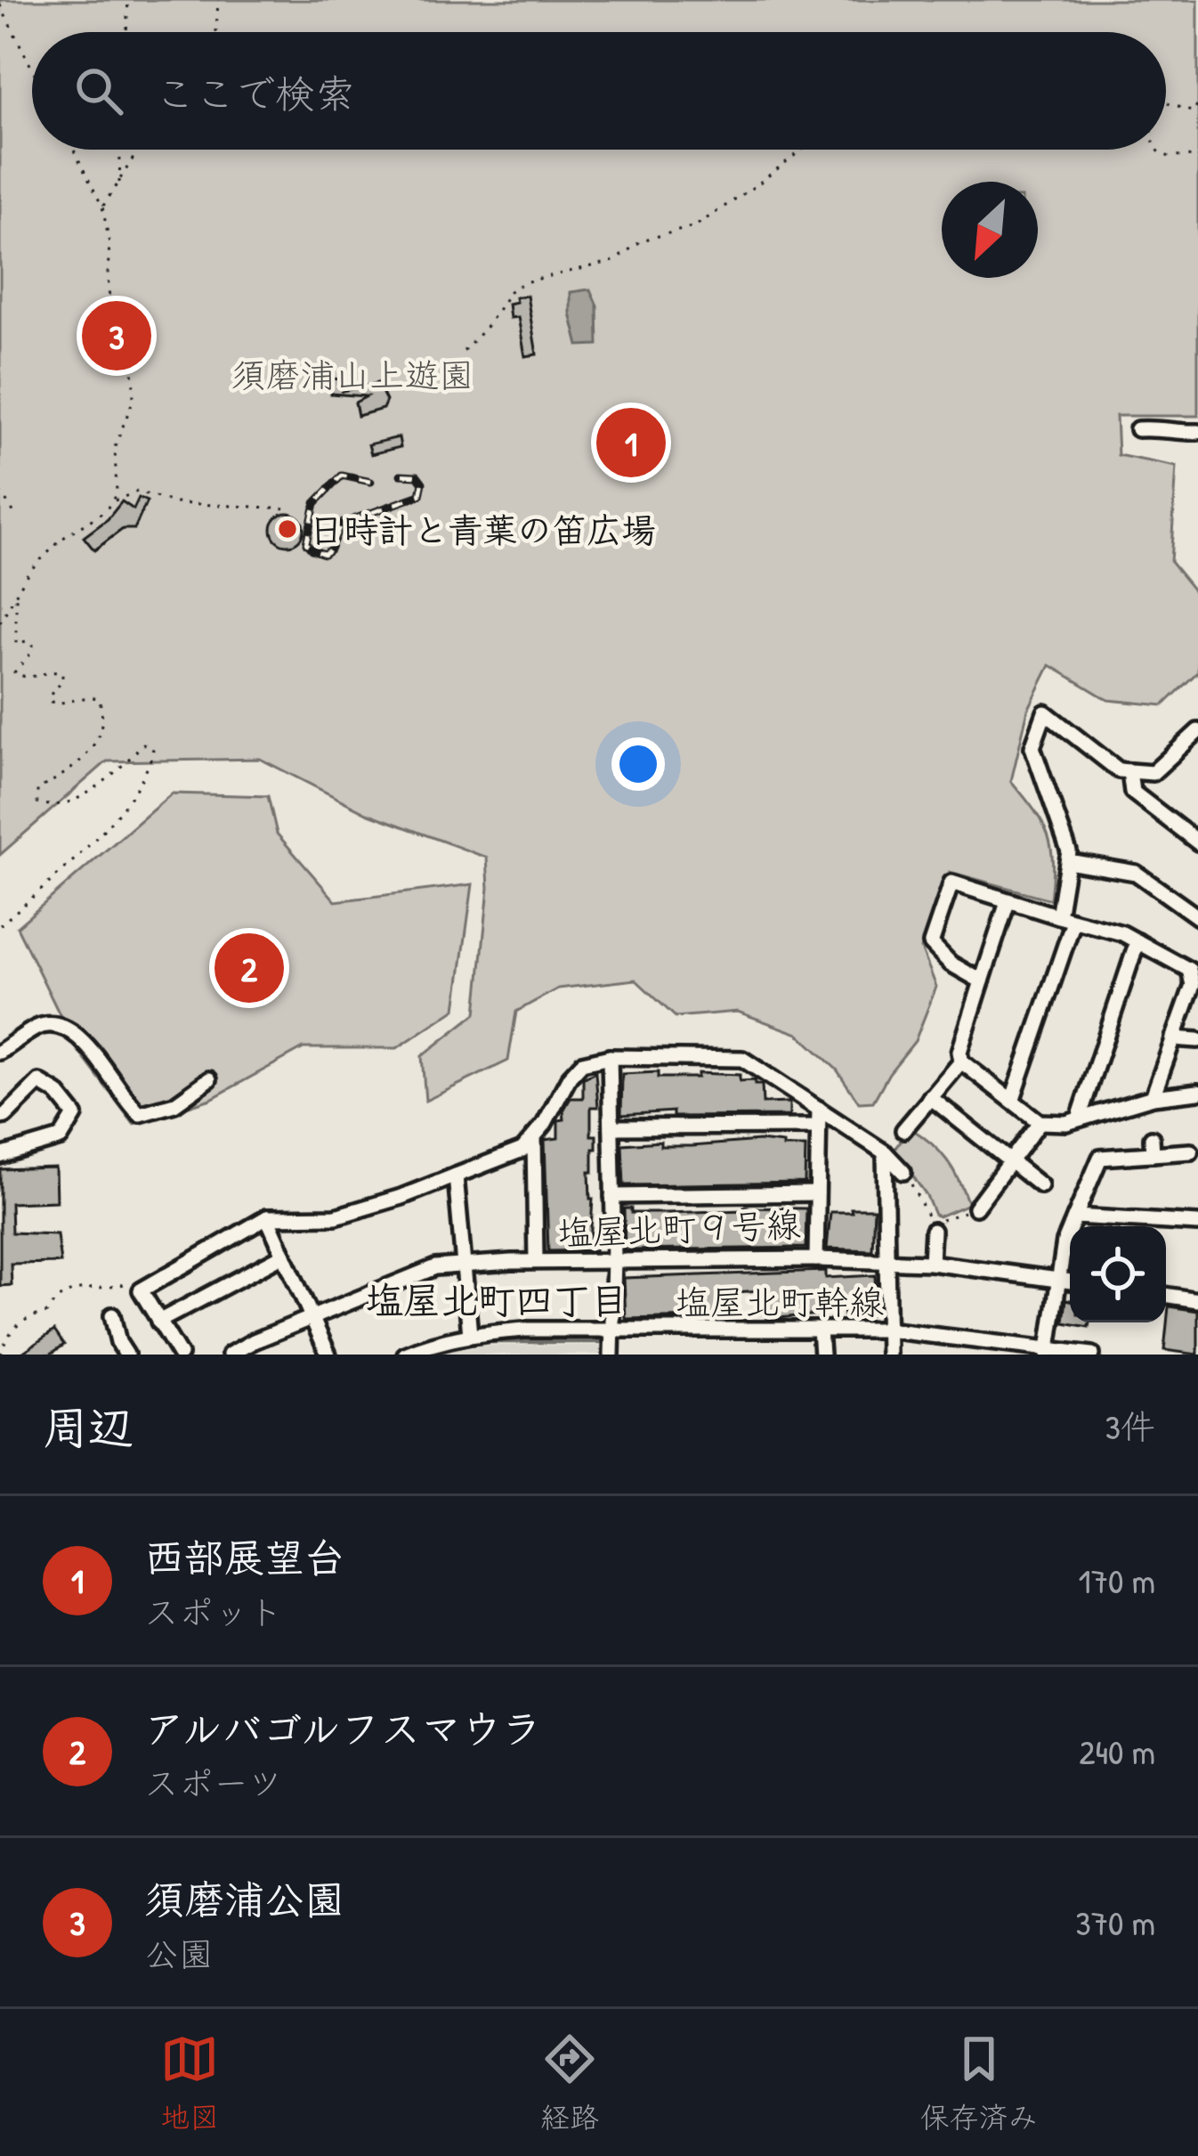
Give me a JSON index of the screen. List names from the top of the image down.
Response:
{
  "streets": {
    "street": ["塩屋北町９号線", "塩屋北町幹線"]
  },
  "districts": ["塩屋北町四丁目"],
  "parks": ["須磨浦山上遊園"],
  "places": ["日時計と青葉の笛広場"],
  "north": "bottom left",
  "page": {
    "search": "ここで検索",
    "pins": ["3", "1", "2"],
    "heading": ["周辺", "3件"],
    "list": [
      {
        "mark": "1",
        "name": "西部展望台",
        "note": "スポット",
        "value": "170 m"
      },
      {
        "mark": "2",
        "name": "アルバゴルフスマウラ",
        "note": "スポーツ",
        "value": "240 m"
      },
      {
        "mark": "3",
        "name": "須磨浦公園",
        "note": "公園",
        "value": "370 m"
      }
    ],
    "nav": ["地図", "経路", "保存済み"]
  }
}
